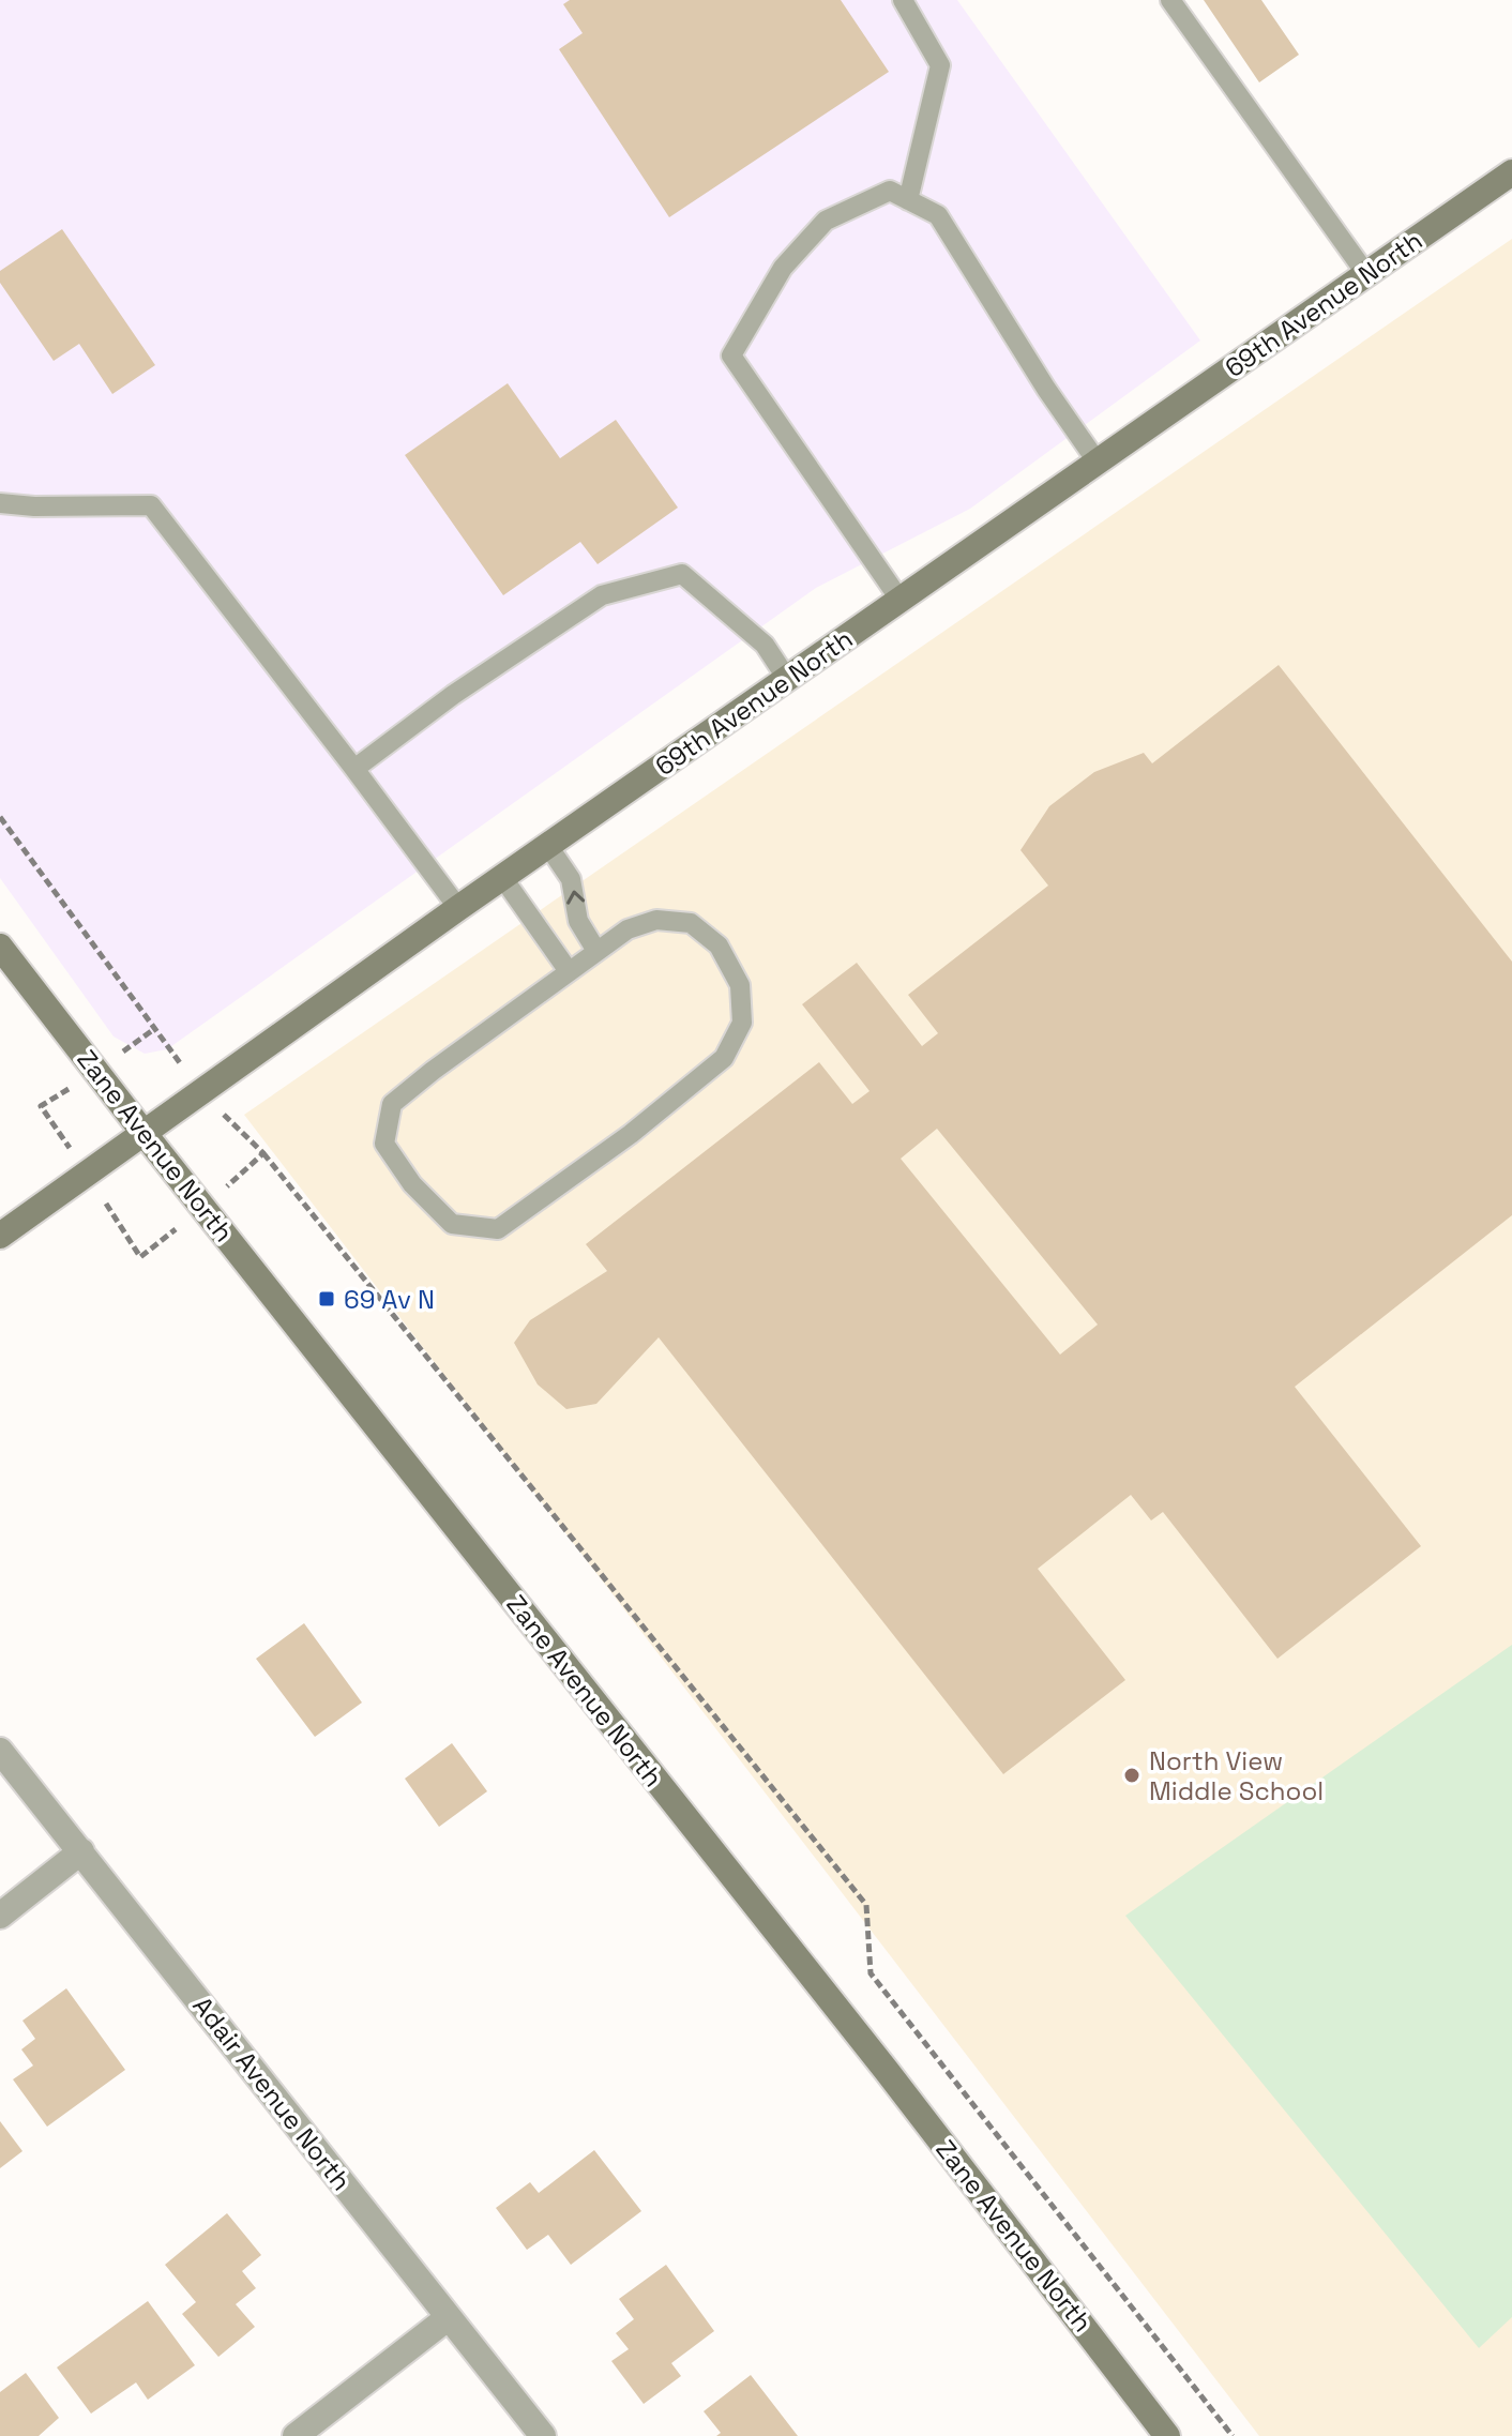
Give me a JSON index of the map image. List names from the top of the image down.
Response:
{
  "streets": {
    "street": ["69th Avenue North", "Zane Avenue North", "Adair Avenue North"]
  },
  "crossings": [
    ["69th Avenue North", "Zane Avenue North"]
  ],
  "places": {
    "transit": ["69 Av N"],
    "other": ["North View Middle School"]
  }
}
